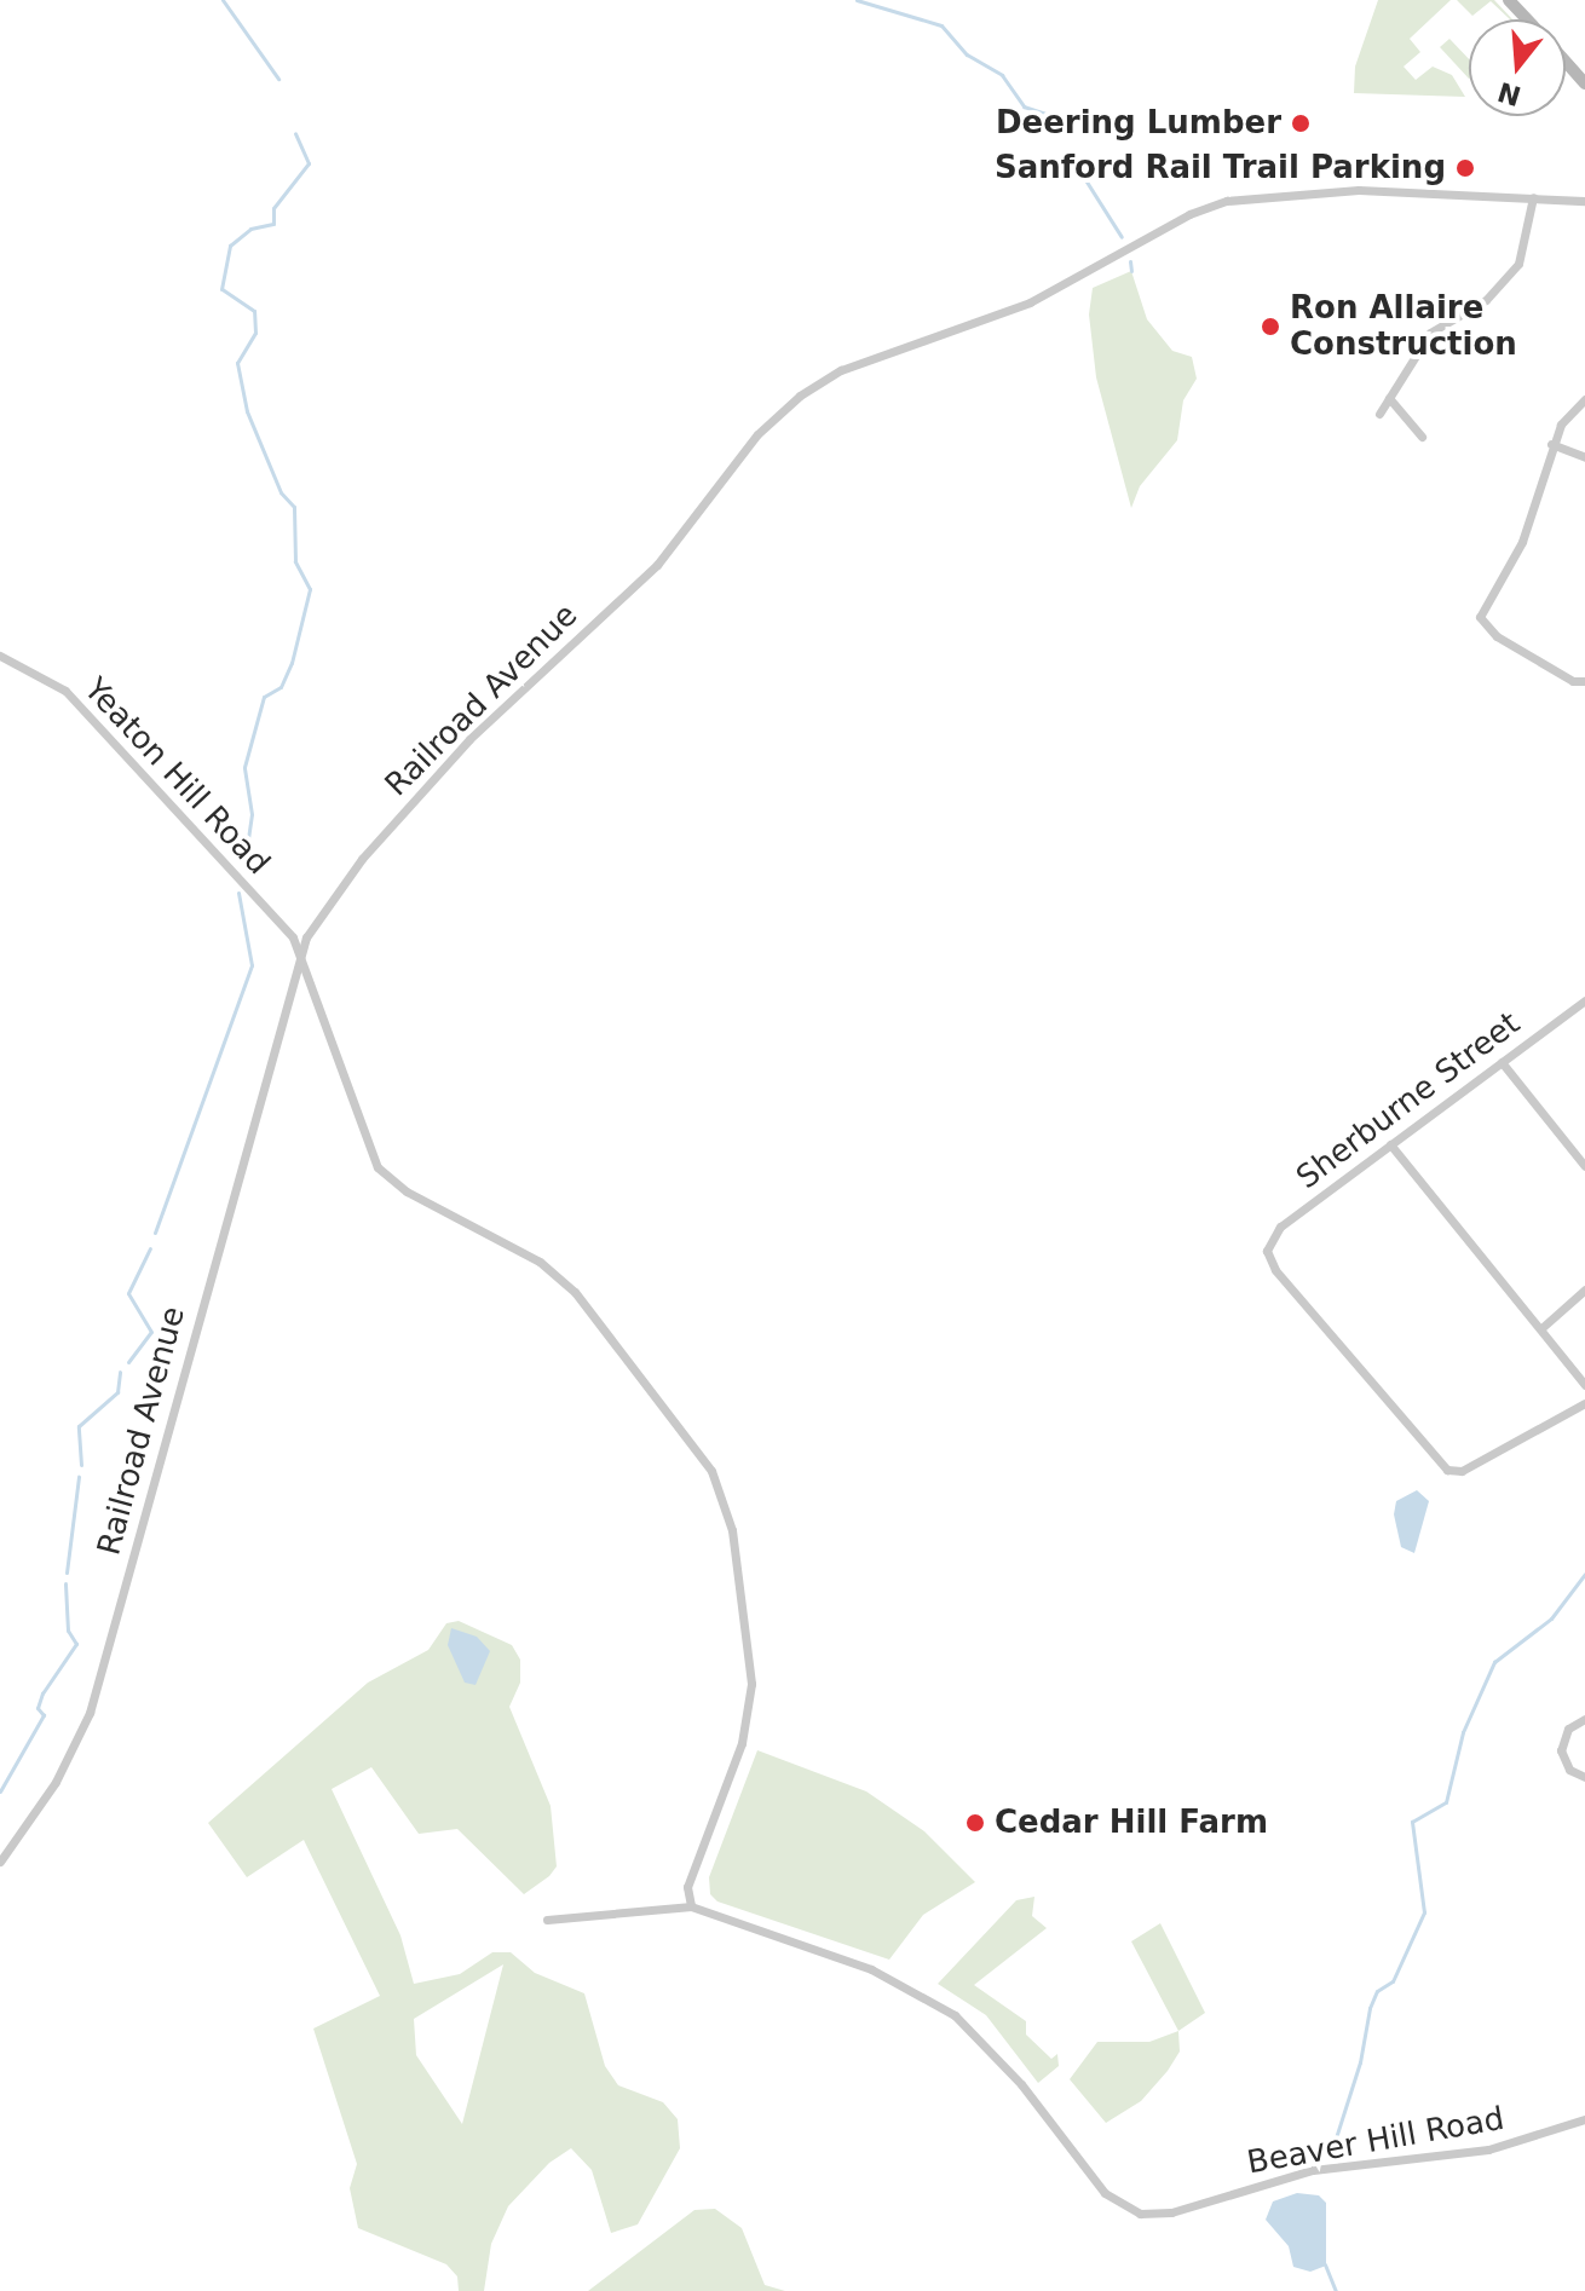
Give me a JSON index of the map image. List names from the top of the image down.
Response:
{
  "streets": {
    "street": [
      "Railroad Avenue",
      "Yeaton Hill Road",
      "Sherburne Street",
      "Beaver Hill Road"
    ]
  },
  "crossings": [
    ["Railroad Avenue", "Yeaton Hill Road"]
  ],
  "places": [
    "Deering Lumber",
    "Sanford Rail Trail Parking",
    "Ron Allaire Construction",
    "Cedar Hill Farm"
  ],
  "north": "bottom"
}
